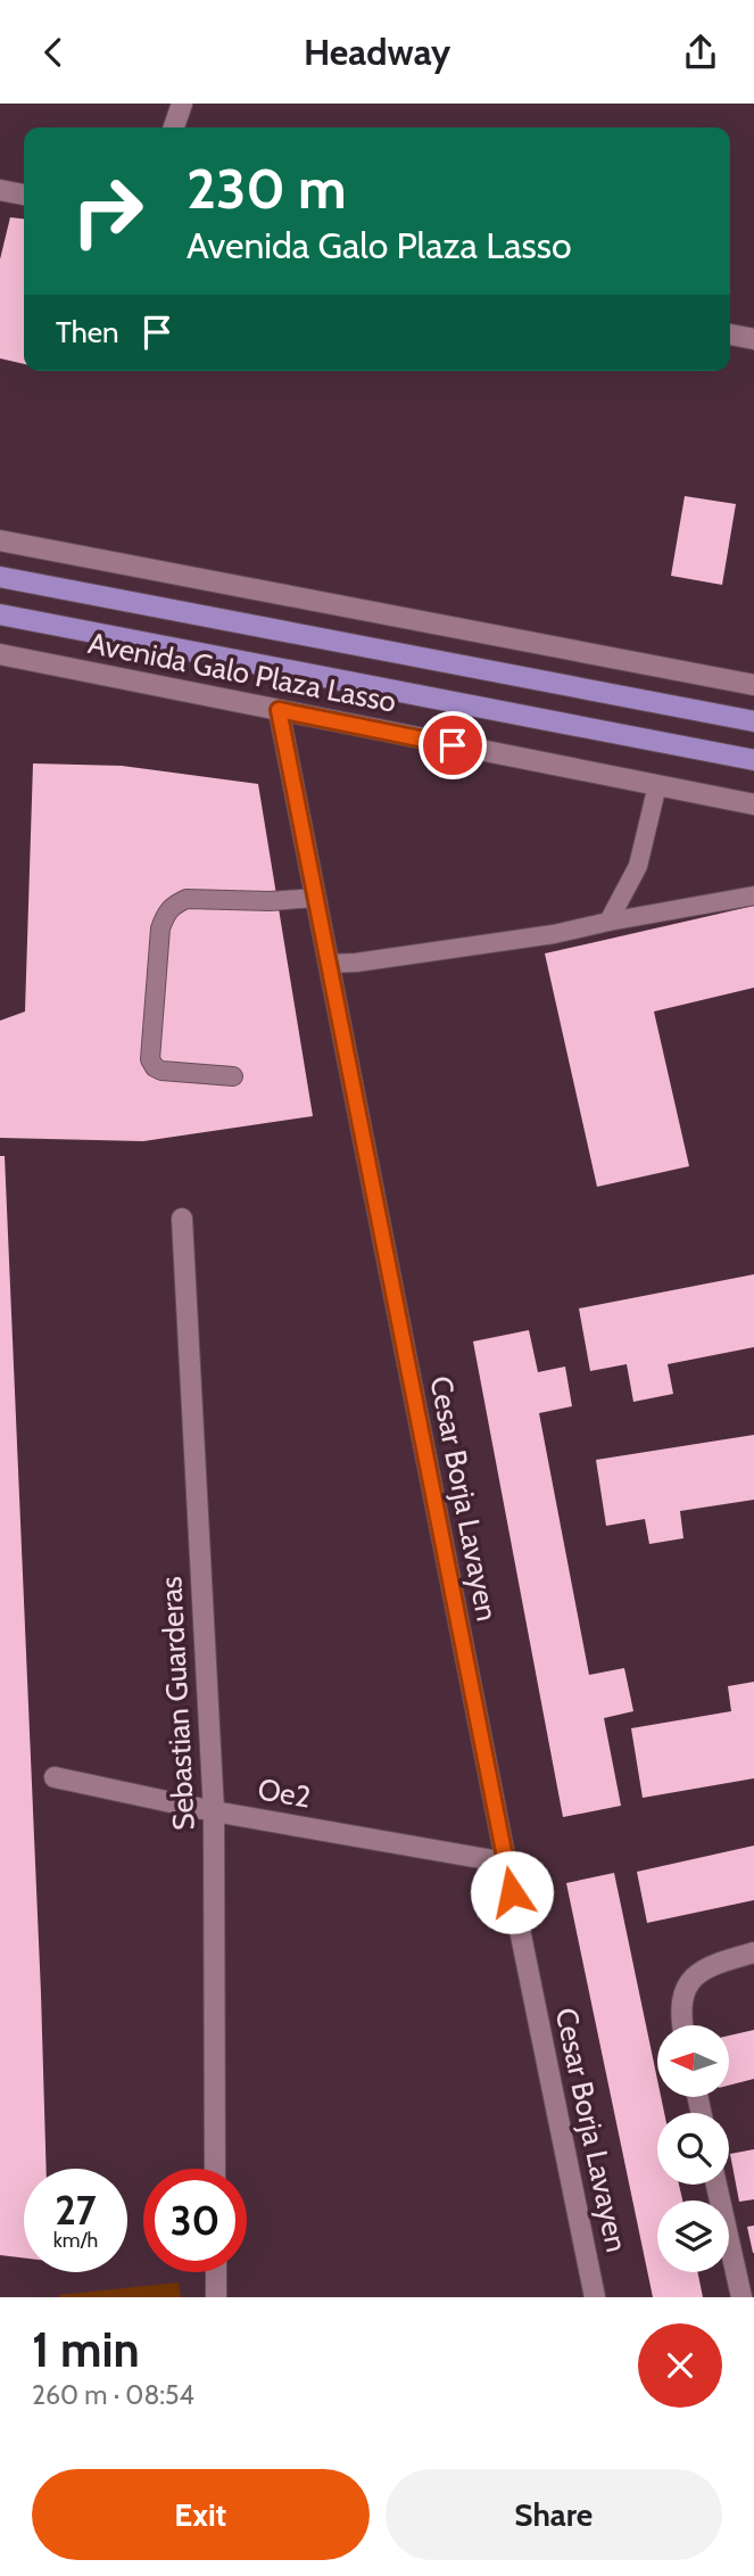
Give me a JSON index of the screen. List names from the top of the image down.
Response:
{
  "streets": {
    "main road": ["Avenida Galo Plaza Lasso"],
    "street": ["Cesar Borja Lavayen", "Sebastian Guarderas", "Oe2"]
  },
  "crossings": [
    ["Avenida Galo Plaza Lasso", "Cesar Borja Lavayen"],
    ["Cesar Borja Lavayen", "Oe2"],
    ["Sebastian Guarderas", "Oe2"]
  ],
  "north": "left",
  "page": {
    "header": "Headway",
    "turn": ["230 m", "Avenida Galo Plaza Lasso"],
    "then": "Then",
    "speed": "27 km/h",
    "limit": "30",
    "heading": ["1 min", "260 m · 08:54"],
    "buttons": ["Exit", "Share"]
  }
}
